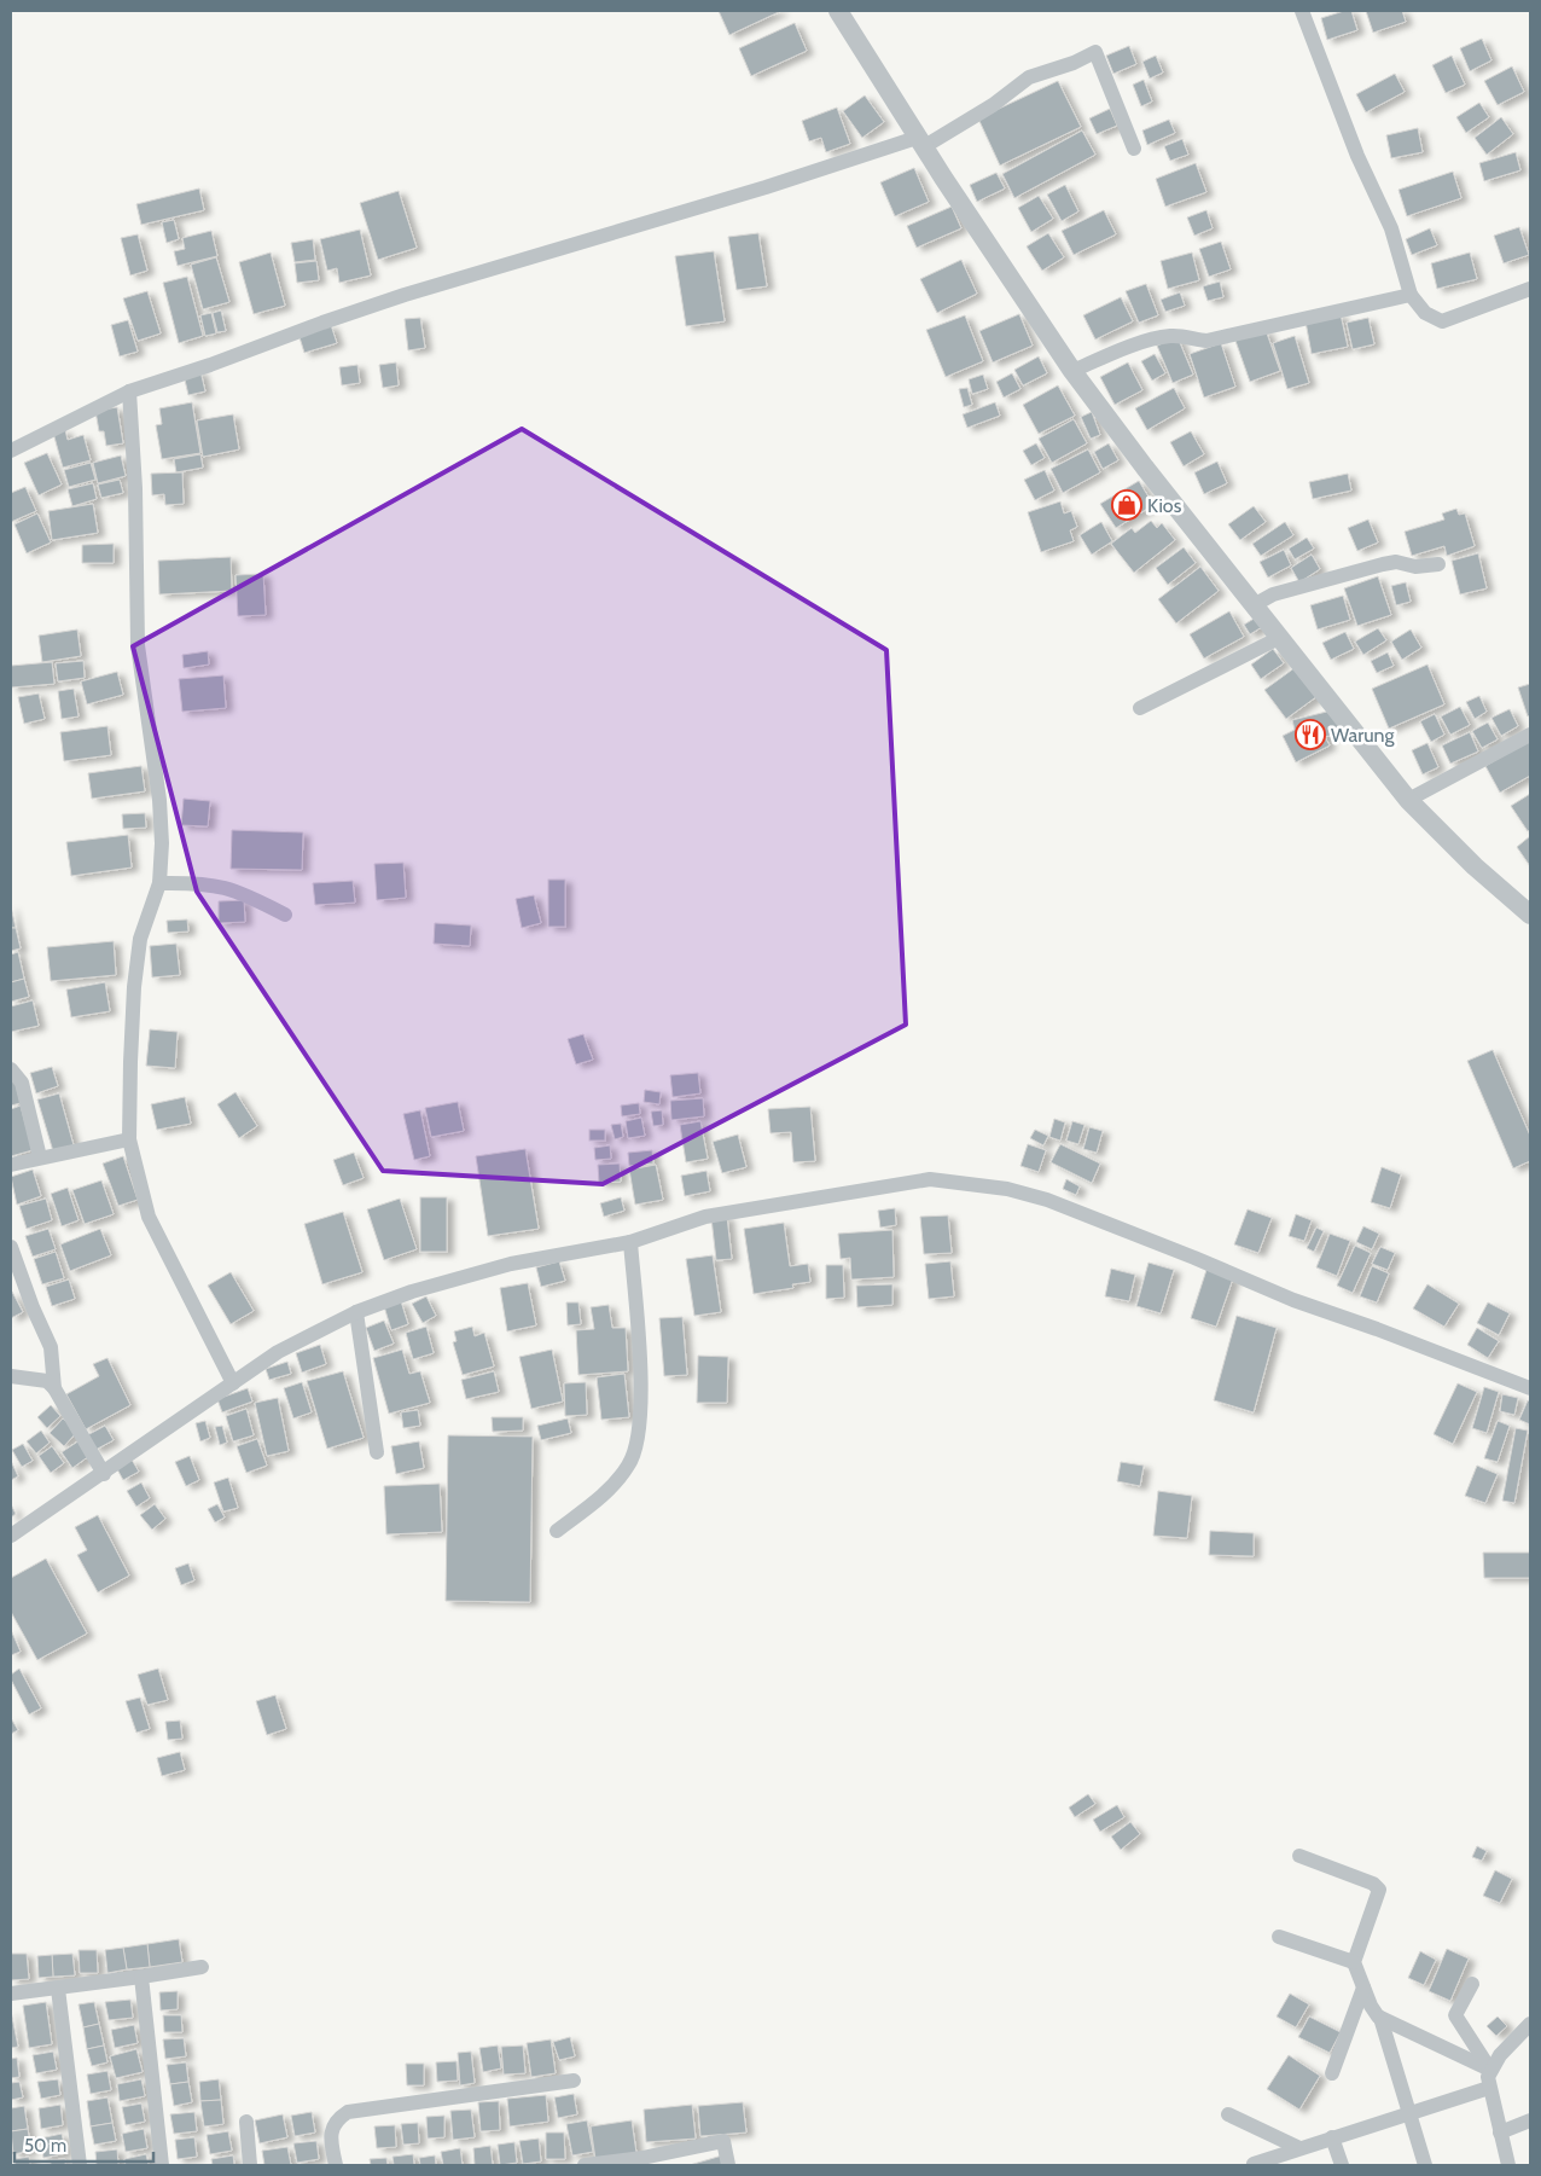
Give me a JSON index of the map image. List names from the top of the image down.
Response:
{
  "places": {
    "shop": ["Kios"],
    "restaurant": ["Warung"]
  },
  "scale_bar": "50 m"
}
